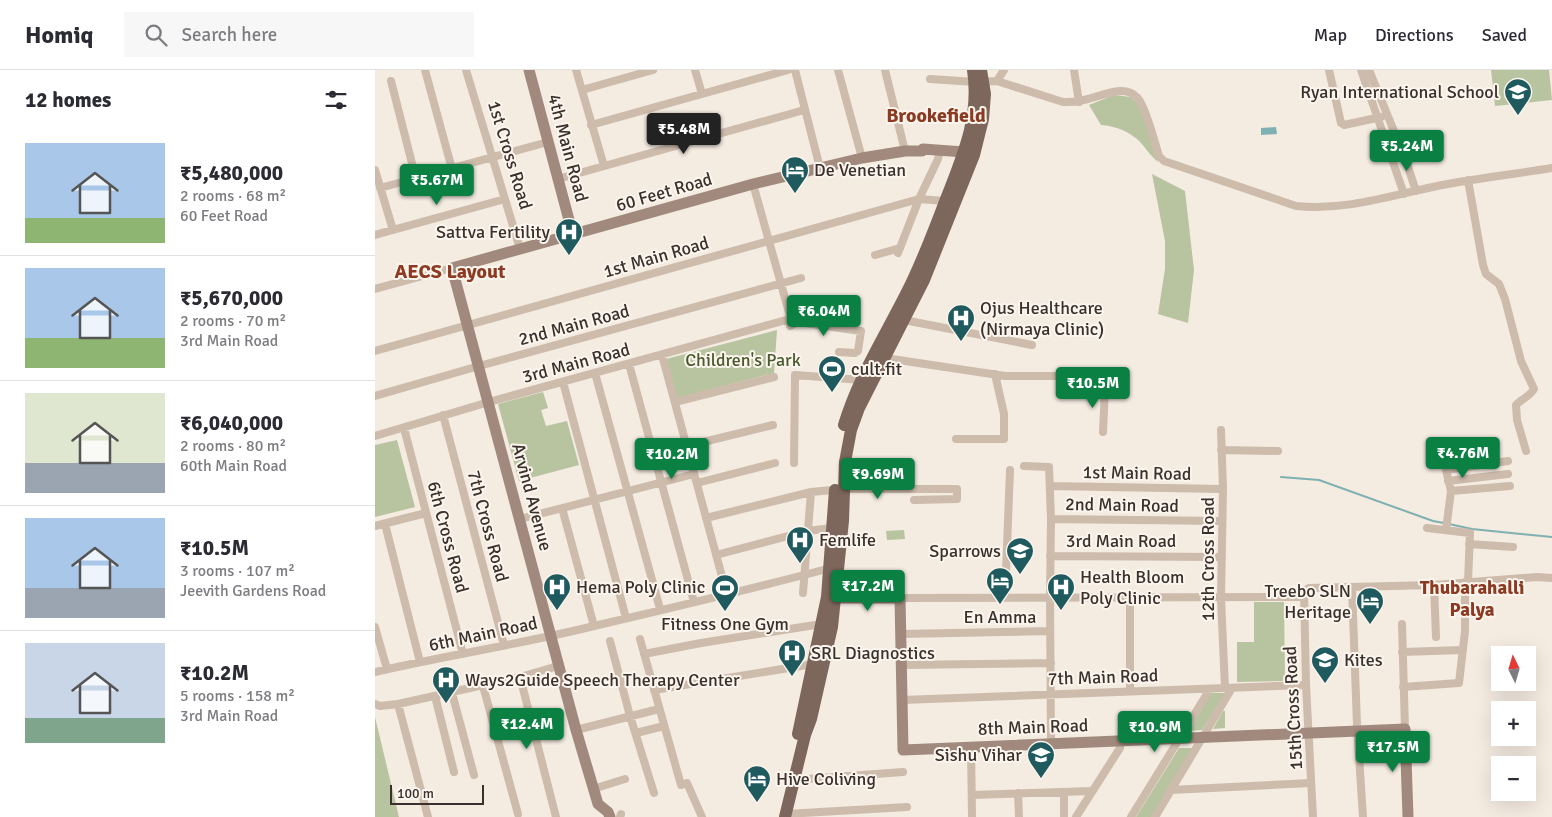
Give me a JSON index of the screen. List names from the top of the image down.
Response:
{
  "streets": {
    "street": [
      "4th Main Road",
      "1st Cross Road",
      "60 Feet Road",
      "1st Main Road",
      "2nd Main Road",
      "3rd Main Road",
      "Arvind Avenue",
      "7th Cross Road",
      "6th Cross Road",
      "12th Cross Road",
      "6th Main Road",
      "7th Main Road",
      "15th Cross Road",
      "8th Main Road"
    ]
  },
  "crossings": [
    ["4th Main Road", "60 Feet Road"],
    ["1st Cross Road", "60 Feet Road"],
    ["60 Feet Road", "Arvind Avenue"],
    ["1st Main Road", "Arvind Avenue"],
    ["1st Main Road", "12th Cross Road"],
    ["2nd Main Road", "Arvind Avenue"],
    ["2nd Main Road", "12th Cross Road"],
    ["3rd Main Road", "Arvind Avenue"],
    ["3rd Main Road", "7th Cross Road"],
    ["3rd Main Road", "6th Cross Road"],
    ["3rd Main Road", "12th Cross Road"],
    ["Arvind Avenue", "6th Main Road"],
    ["7th Cross Road", "6th Main Road"],
    ["6th Cross Road", "6th Main Road"],
    ["12th Cross Road", "7th Main Road"],
    ["7th Main Road", "15th Cross Road"],
    ["7th Main Road", "8th Main Road"],
    ["15th Cross Road", "8th Main Road"]
  ],
  "districts": ["Brookefield", "AECS Layout", "Thubarahalli Palya"],
  "parks": ["Children's Park"],
  "places": {
    "school or university": [
      "Ryan International School",
      "Sparrows",
      "Kites",
      "Sishu Vihar"
    ],
    "hotel": [
      "De Venetian",
      "En Amma",
      "Treebo SLN Heritage",
      "Hive Coliving"
    ],
    "hospital": [
      "Sattva Fertility",
      "Ojus Healthcare (Nirmaya Clinic)",
      "Femlife",
      "Hema Poly Clinic",
      "Health Bloom Poly Clinic",
      "SRL Diagnostics",
      "Ways2Guide Speech Therapy Center"
    ],
    "sports": ["cult.fit", "Fitness One Gym"]
  },
  "scale_bar": "100 m",
  "north": "top",
  "page": {
    "header": "Homiq",
    "search": "Search here",
    "nav": ["Map", "Directions", "Saved"],
    "heading": "12 homes",
    "price": [
      "₹5.48M",
      "₹5.24M",
      "₹5.67M",
      "₹6.04M",
      "₹10.5M",
      "₹4.76M",
      "₹10.2M",
      "₹9.69M",
      "₹17.2M",
      "₹12.4M",
      "₹10.9M",
      "₹17.5M"
    ],
    "list": [
      {
        "name": "₹5,480,000",
        "note": "2 rooms · 68 m² · 60 Feet Road"
      },
      {
        "name": "₹5,670,000",
        "note": "2 rooms · 70 m² · 3rd Main Road"
      },
      {
        "name": "₹6,040,000",
        "note": "2 rooms · 80 m² · 60th Main Road"
      },
      {
        "name": "₹10.5M",
        "note": "3 rooms · 107 m² · Jeevith Gardens Road"
      },
      {
        "name": "₹10.2M",
        "note": "5 rooms · 158 m² · 3rd Main Road"
      }
    ],
    "map_buttons": ["+", "−"],
    "scale": "100 m"
  }
}
